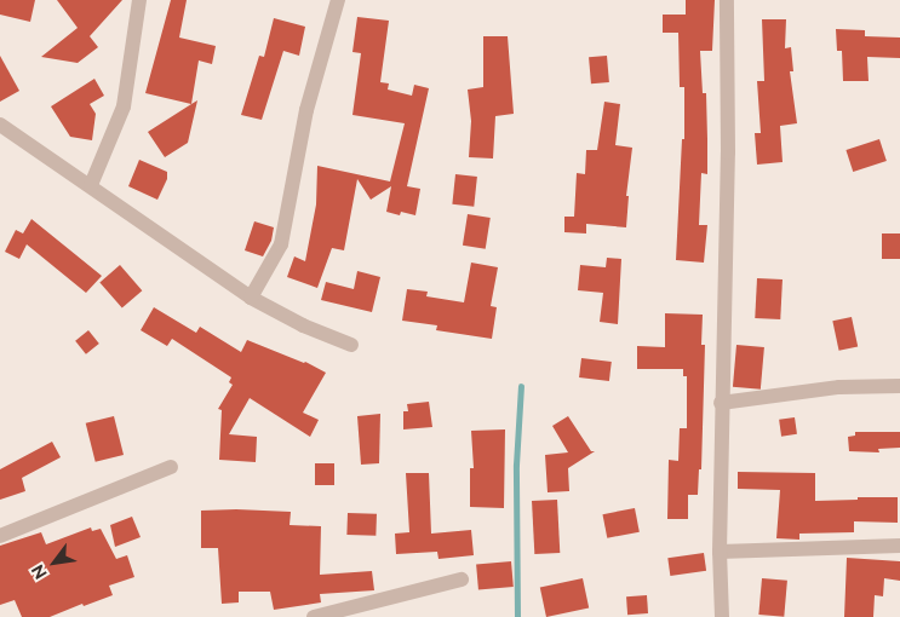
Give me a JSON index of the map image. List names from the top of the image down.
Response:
{
  "north": "bottom left"
}
